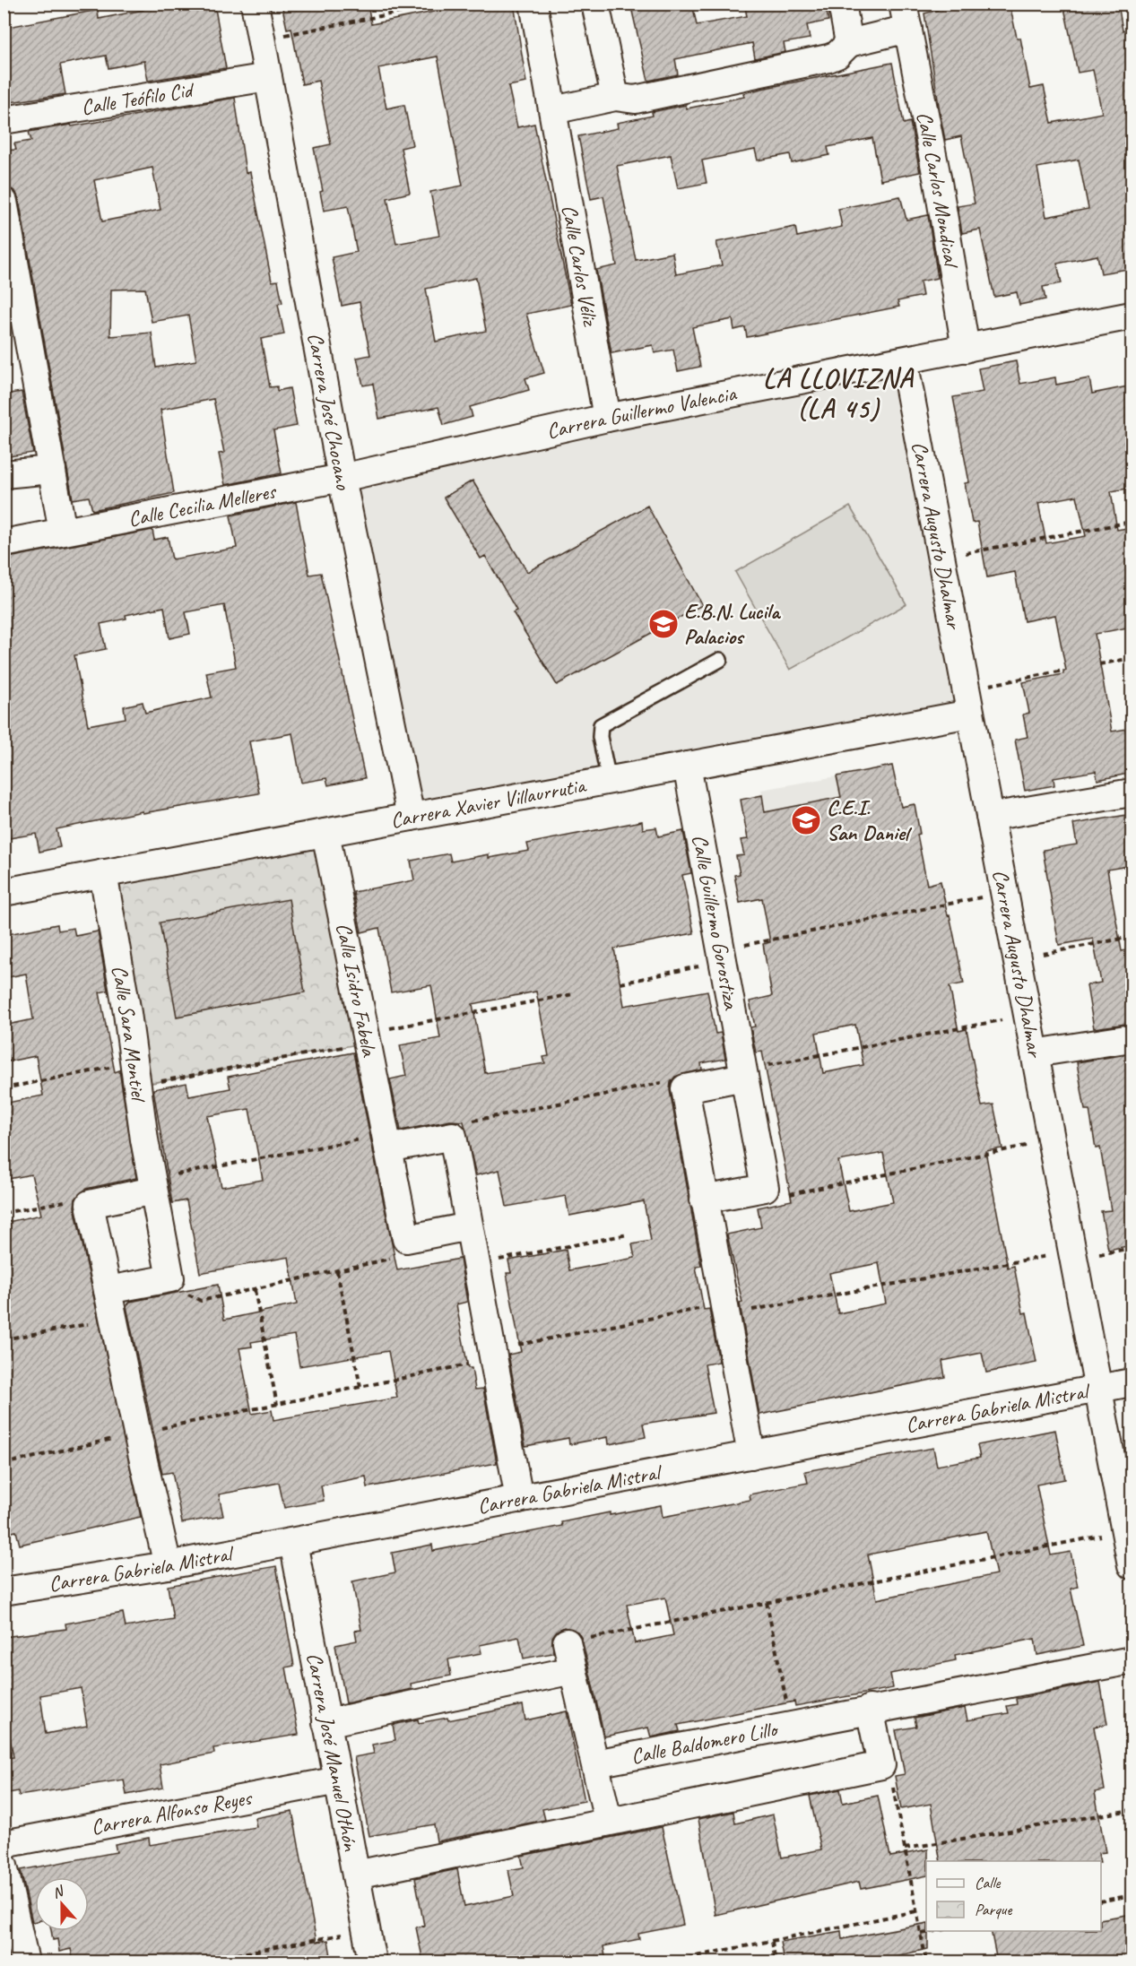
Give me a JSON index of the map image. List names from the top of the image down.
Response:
{
  "streets": {
    "street": [
      "Calle Teófilo Cid",
      "Calle Carlos Mondical",
      "Calle Carlos Véliz",
      "Carrera José Chocano",
      "Carrera Guillermo Valencia",
      "Calle Cecilia Melleres",
      "Carrera Augusto Dhalmar",
      "Carrera Xavier Villaurrutia",
      "Calle Guillermo Gorostiza",
      "Calle Isidro Fabela",
      "Calle Sara Montiel",
      "Carrera Gabriela Mistral",
      "Calle Baldomero Lillo",
      "Carrera José Manuel Othón",
      "Carrera Alfonso Reyes"
    ]
  },
  "crossings": [
    ["Calle Teófilo Cid", "Carrera José Chocano"],
    ["Calle Carlos Mondical", "Carrera Guillermo Valencia"],
    ["Calle Carlos Véliz", "Carrera Guillermo Valencia"],
    ["Carrera José Chocano", "Carrera Guillermo Valencia"],
    ["Carrera José Chocano", "Calle Cecilia Melleres"],
    ["Carrera José Chocano", "Carrera Xavier Villaurrutia"],
    ["Carrera Guillermo Valencia", "Calle Cecilia Melleres"],
    ["Carrera Guillermo Valencia", "Carrera Augusto Dhalmar"],
    ["Carrera Augusto Dhalmar", "Carrera Xavier Villaurrutia"],
    ["Carrera Augusto Dhalmar", "Carrera Gabriela Mistral"],
    ["Carrera Xavier Villaurrutia", "Calle Guillermo Gorostiza"],
    ["Carrera Xavier Villaurrutia", "Calle Isidro Fabela"],
    ["Carrera Xavier Villaurrutia", "Calle Sara Montiel"],
    ["Carrera Gabriela Mistral", "Carrera José Manuel Othón"],
    ["Carrera José Manuel Othón", "Carrera Alfonso Reyes"]
  ],
  "districts": ["LA LLOVIZNA (LA 45)"],
  "places": {
    "school or university": ["E.B.N. Lucila Palacios", "C.E.I. San Daniel"]
  },
  "legend": ["Calle", "Parque"],
  "north": "top"
}
